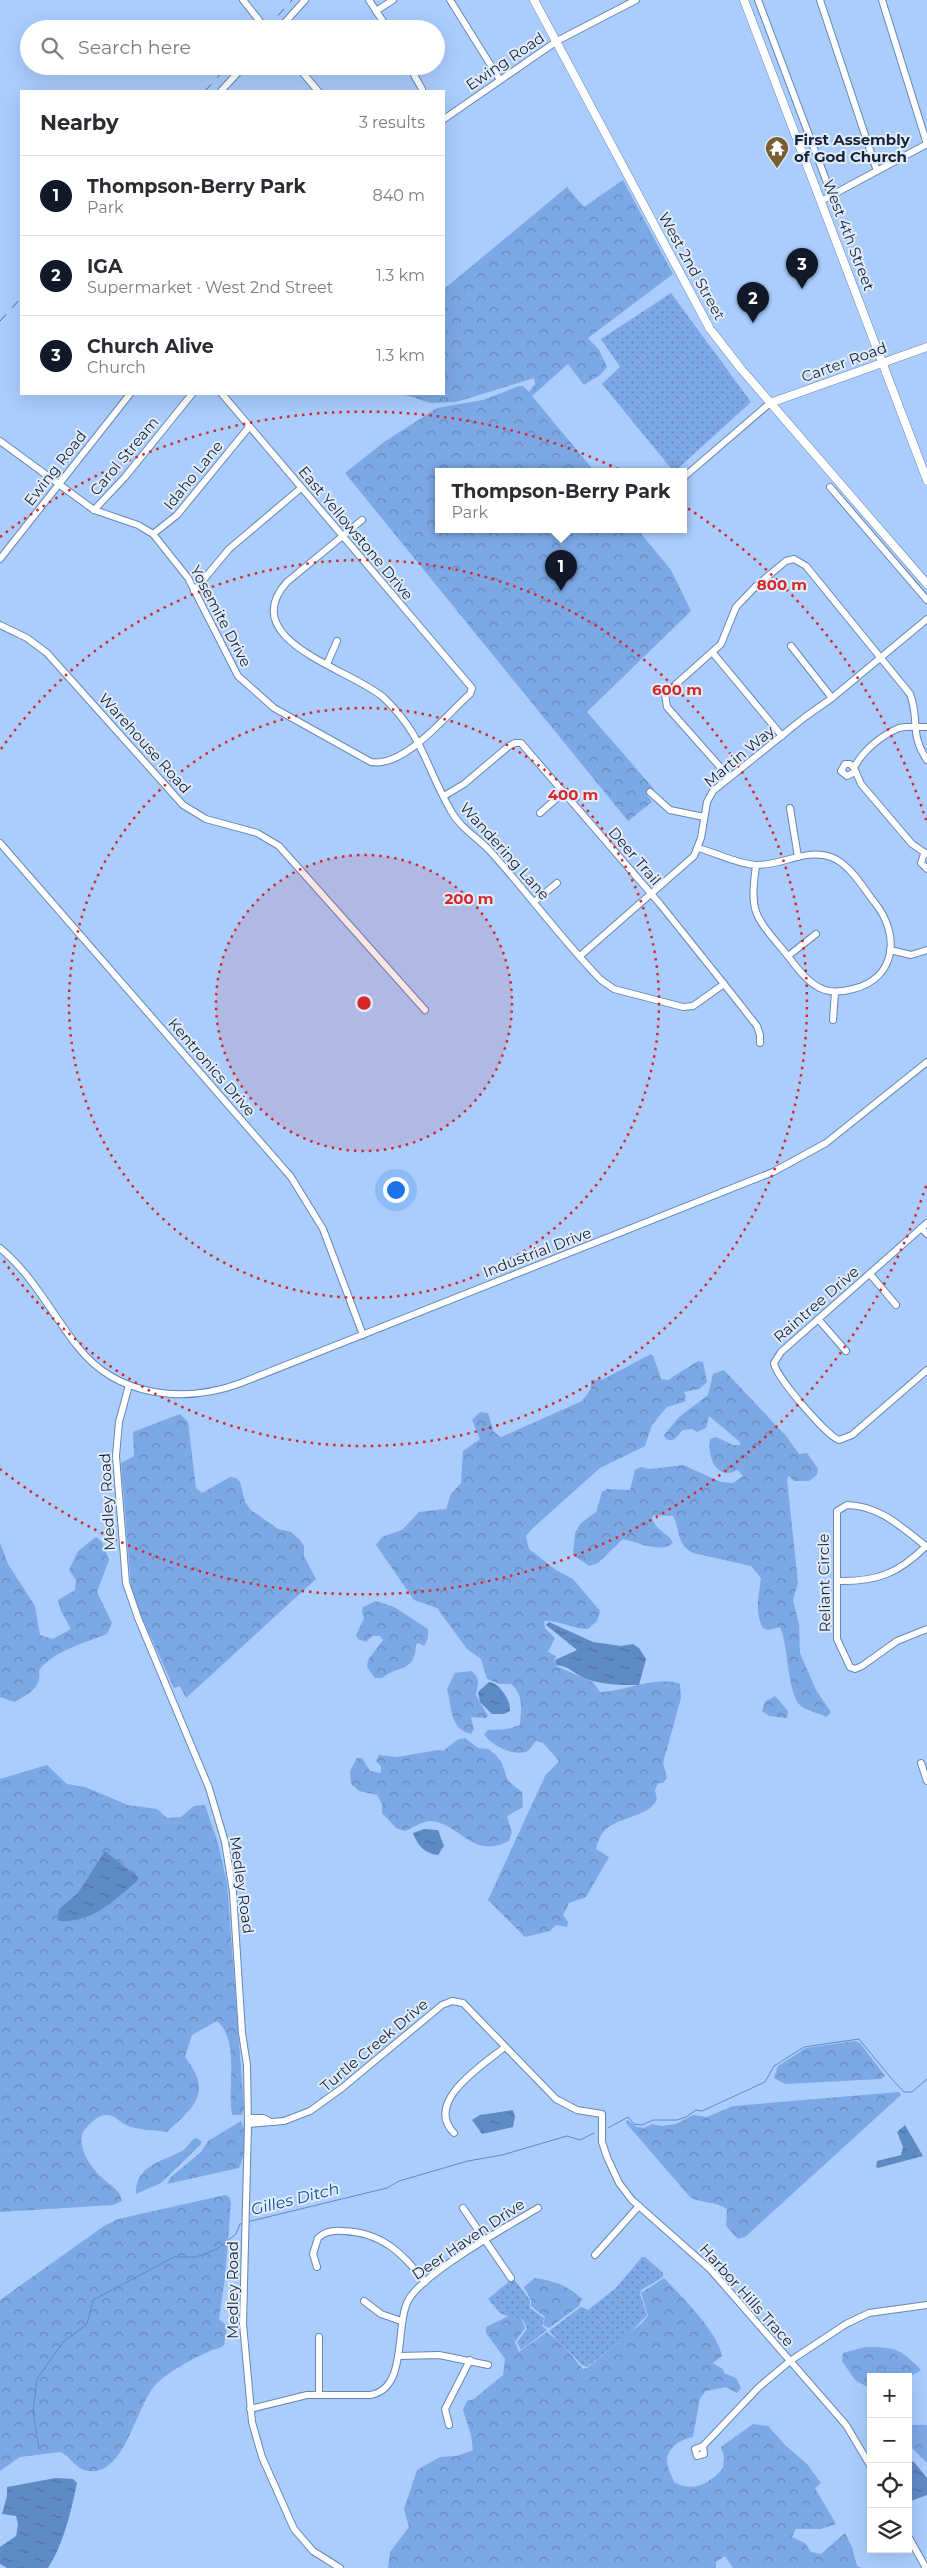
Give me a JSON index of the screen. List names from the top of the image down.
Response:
{
  "streets": {
    "main road": ["West 4th Street", "West 2nd Street", "Carter Road"],
    "street": [
      "Ewing Road",
      "Carol Stream",
      "Idaho Lane",
      "East Yellowstone Drive",
      "Yosemite Drive",
      "Warehouse Road",
      "Martin Way",
      "Wandering Lane",
      "Deer Trail",
      "Kentronics Drive",
      "Industrial Drive",
      "Raintree Drive",
      "Medley Road",
      "Reliant Circle",
      "Turtle Creek Drive",
      "Deer Haven Drive",
      "Harbor Hills Trace"
    ]
  },
  "crossings": [
    ["Ewing Road", "West 2nd Street"],
    ["Ewing Road", "Yosemite Drive"],
    ["West 4th Street", "Carter Road"],
    ["West 2nd Street", "Carter Road"],
    ["Carol Stream", "Yosemite Drive"],
    ["Idaho Lane", "East Yellowstone Drive"],
    ["Idaho Lane", "Yosemite Drive"],
    ["East Yellowstone Drive", "Yosemite Drive"],
    ["East Yellowstone Drive", "Wandering Lane"],
    ["Yosemite Drive", "Wandering Lane"],
    ["Martin Way", "Wandering Lane"],
    ["Martin Way", "Deer Trail"],
    ["Wandering Lane", "Deer Trail"],
    ["Kentronics Drive", "Industrial Drive"],
    ["Industrial Drive", "Medley Road"],
    ["Medley Road", "Turtle Creek Drive"],
    ["Medley Road", "Deer Haven Drive"],
    ["Turtle Creek Drive", "Harbor Hills Trace"]
  ],
  "water": ["Gilles Ditch"],
  "places": {
    "temple": ["First Assembly of God Church"]
  },
  "page": {
    "search": "Search here",
    "heading": ["Nearby", "3 results"],
    "list": [
      {
        "mark": "1",
        "name": "Thompson-Berry Park",
        "note": "Park",
        "value": "840 m"
      },
      {
        "mark": "2",
        "name": "IGA",
        "note": "Supermarket · West 2nd Street",
        "value": "1.3 km"
      },
      {
        "mark": "3",
        "name": "Church Alive",
        "note": "Church",
        "value": "1.3 km"
      }
    ],
    "pins": ["3", "2", "1"],
    "popup": ["Thompson-Berry Park", "Park"],
    "map_buttons": ["+", "−"]
  },
  "rings": [
    "800 m",
    "600 m",
    "400 m",
    "200 m"
  ]
}
